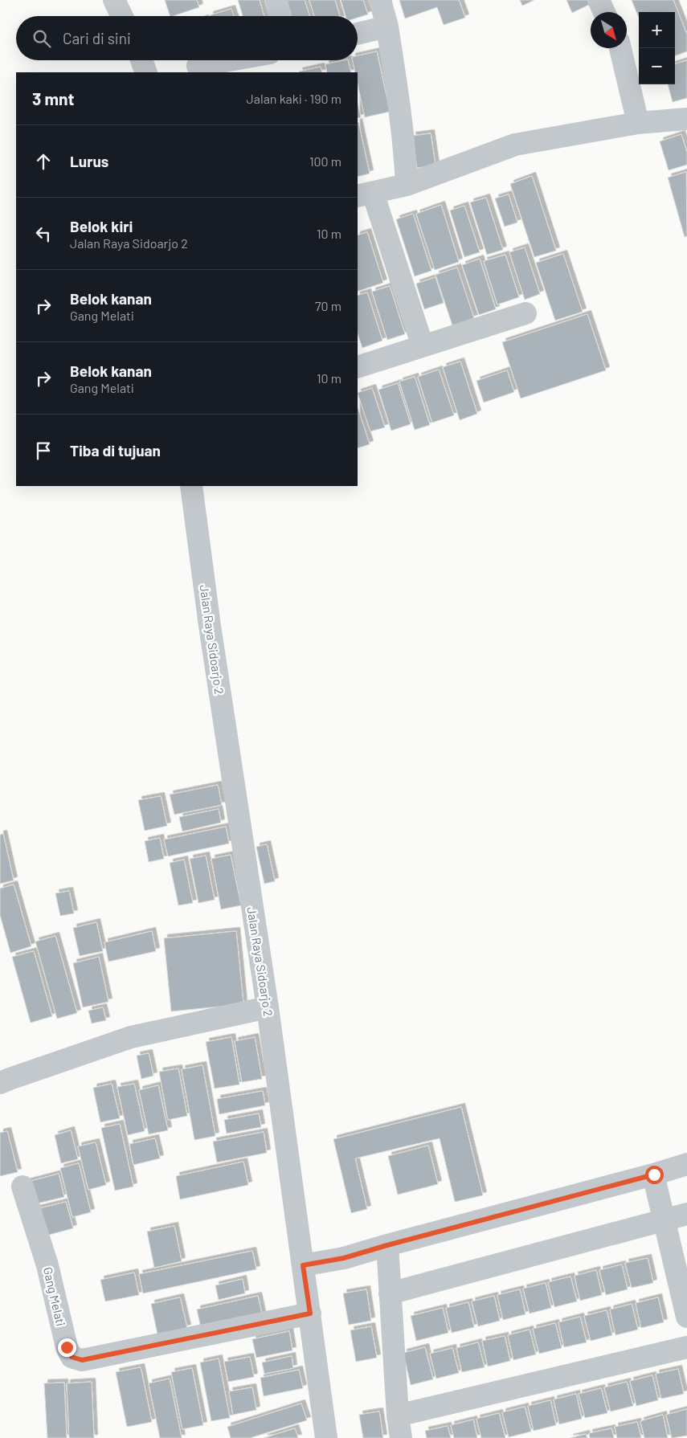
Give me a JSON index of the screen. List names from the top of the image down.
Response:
{
  "streets": {
    "street": ["Jalan Raya Sidoarjo 2", "Gang Melati"]
  },
  "crossings": [
    ["Jalan Raya Sidoarjo 2", "Gang Melati"]
  ],
  "north": "bottom right",
  "page": {
    "map_buttons": ["+", "−"],
    "search": "Cari di sini",
    "heading": ["3 mnt", "Jalan kaki · 190 m"],
    "list": [
      ["Lurus", "100 m"],
      ["Belok kiri", "Jalan Raya Sidoarjo 2", "10 m"],
      ["Belok kanan", "Gang Melati", "70 m"],
      ["Belok kanan", "Gang Melati", "10 m"],
      "Tiba di tujuan"
    ]
  }
}
